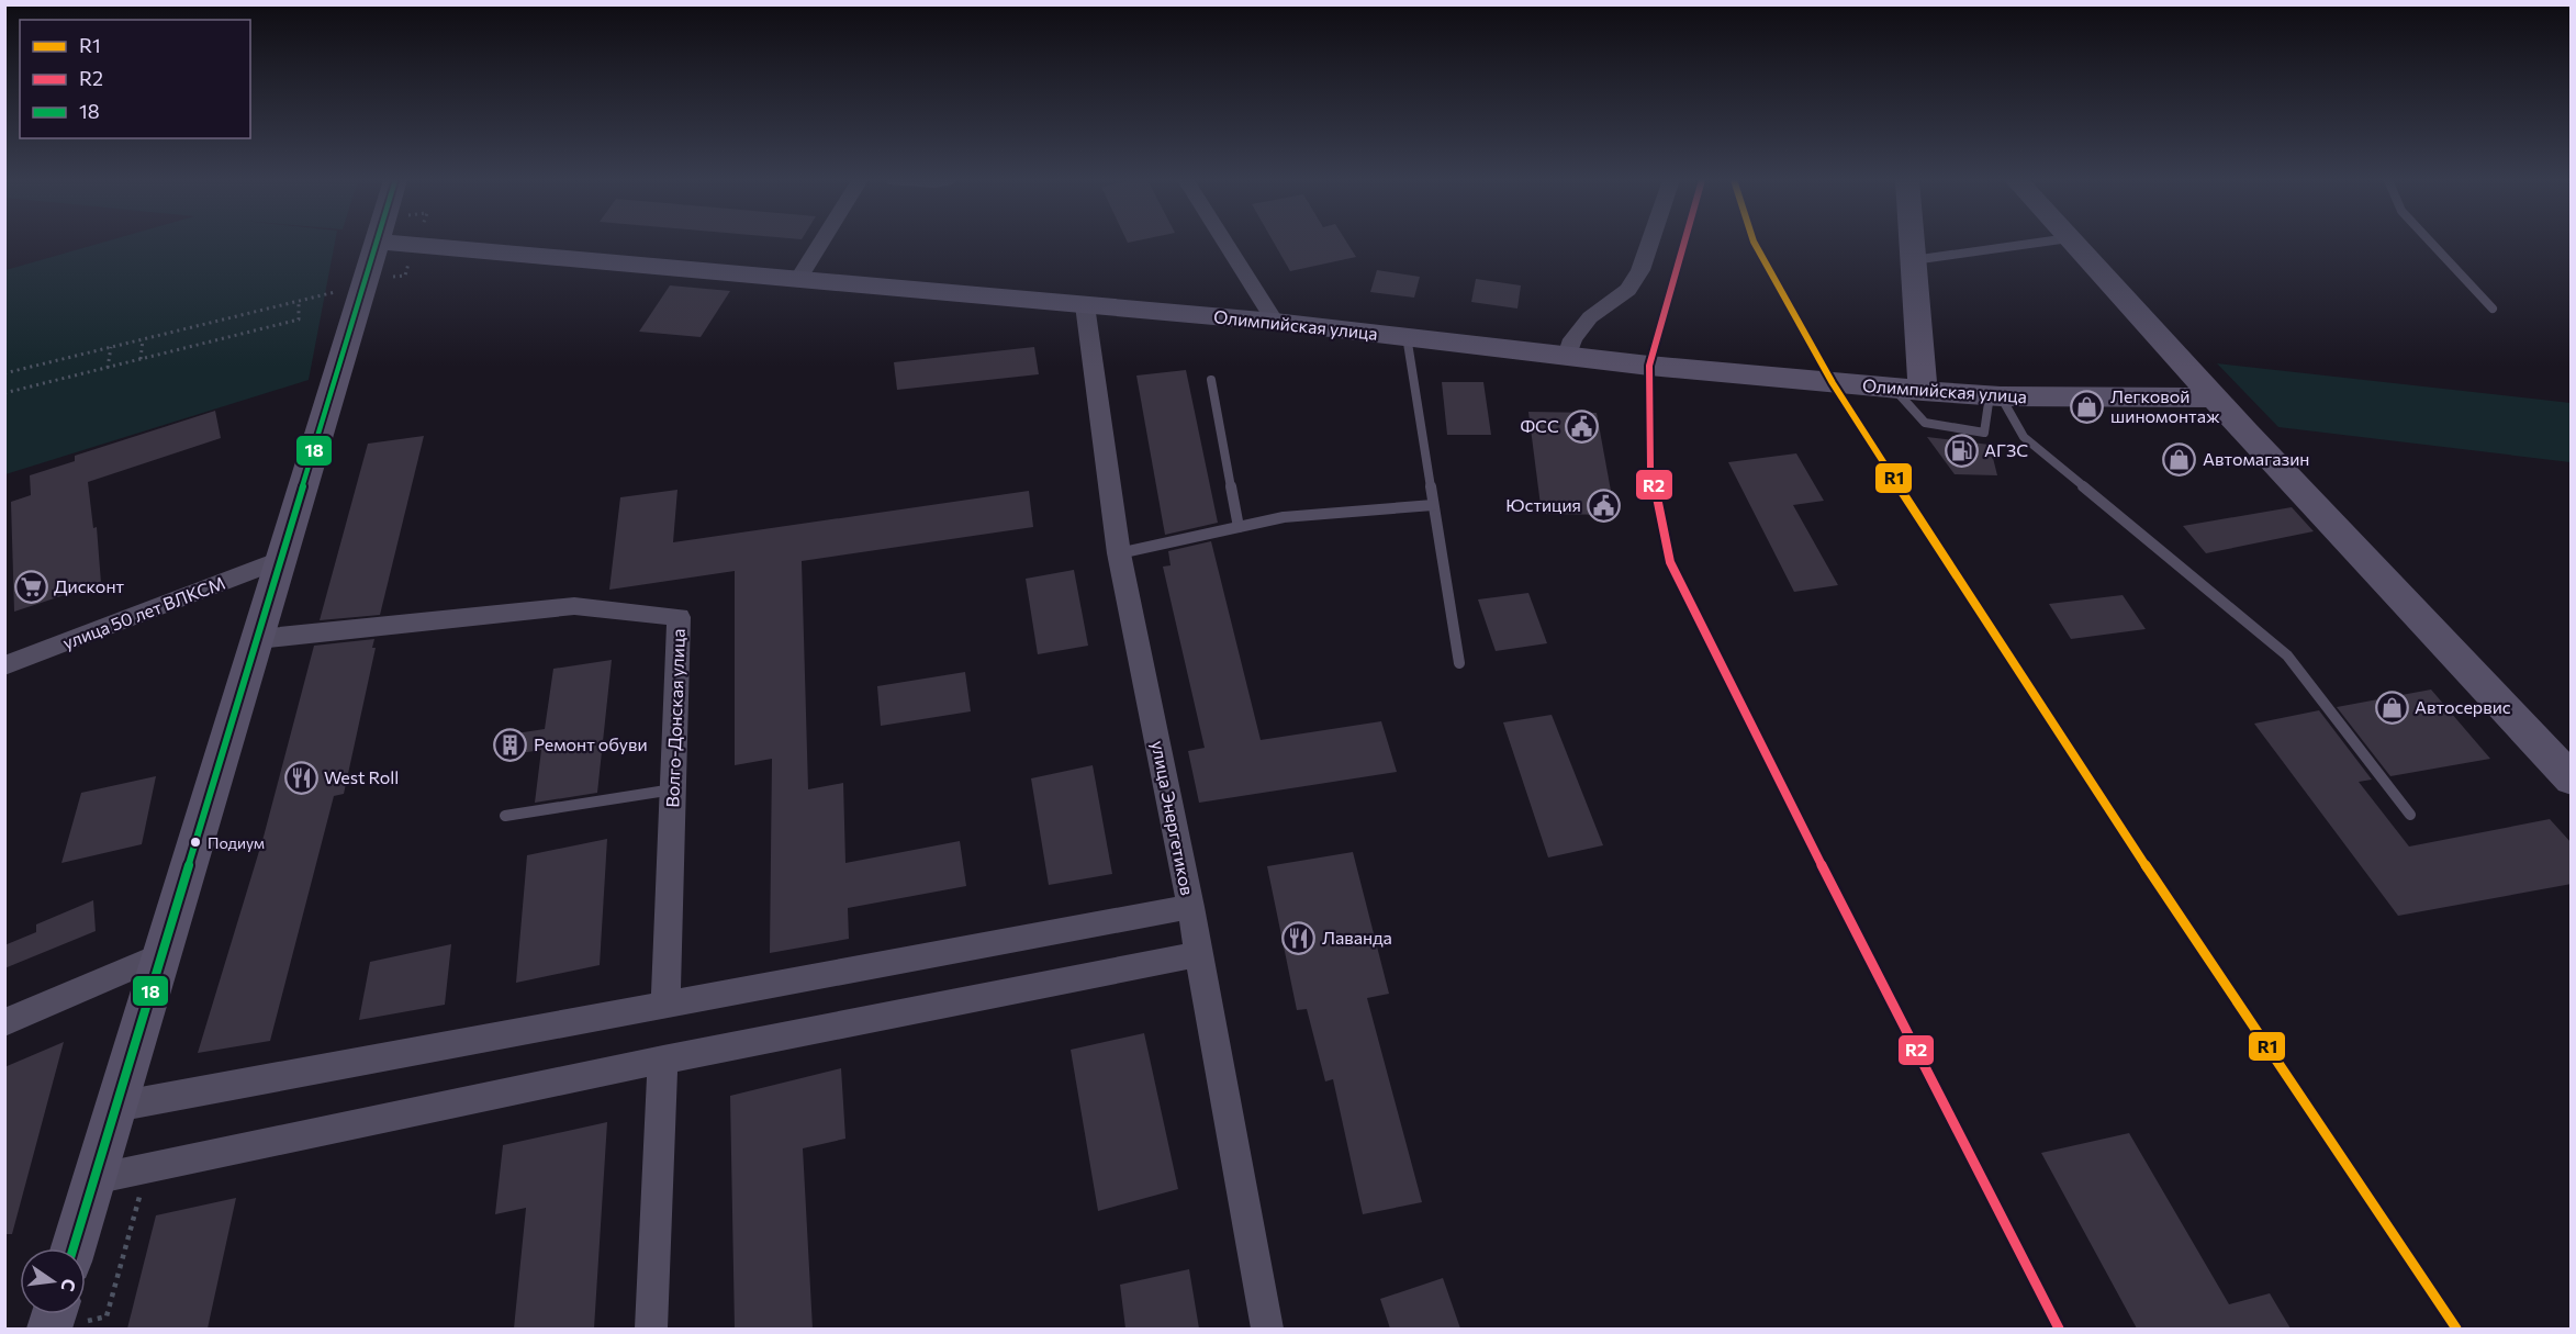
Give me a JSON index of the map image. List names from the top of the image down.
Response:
{
  "streets": {
    "street": [
      "Олимпийская улица",
      "улица 50 лет ВЛКСМ",
      "Волго-Донская улица",
      "улица Энергетиков"
    ]
  },
  "crossings": [
    ["Олимпийская улица", "улица Энергетиков"]
  ],
  "places": {
    "shop": ["Легковой шиномонтаж", "Автомагазин", "Автосервис"],
    "public building": ["ФСС", "Юстиция"],
    "fuel station": ["АГЗС"],
    "supermarket": ["Дисконт"],
    "building": ["Ремонт обуви"],
    "restaurant": ["West Roll", "Лаванда"],
    "other": ["Подиум"]
  },
  "lines": ["transit line R1", "transit line R2", "transit line 18"],
  "legend": ["R1", "R2", "18"],
  "north": "right"
}
